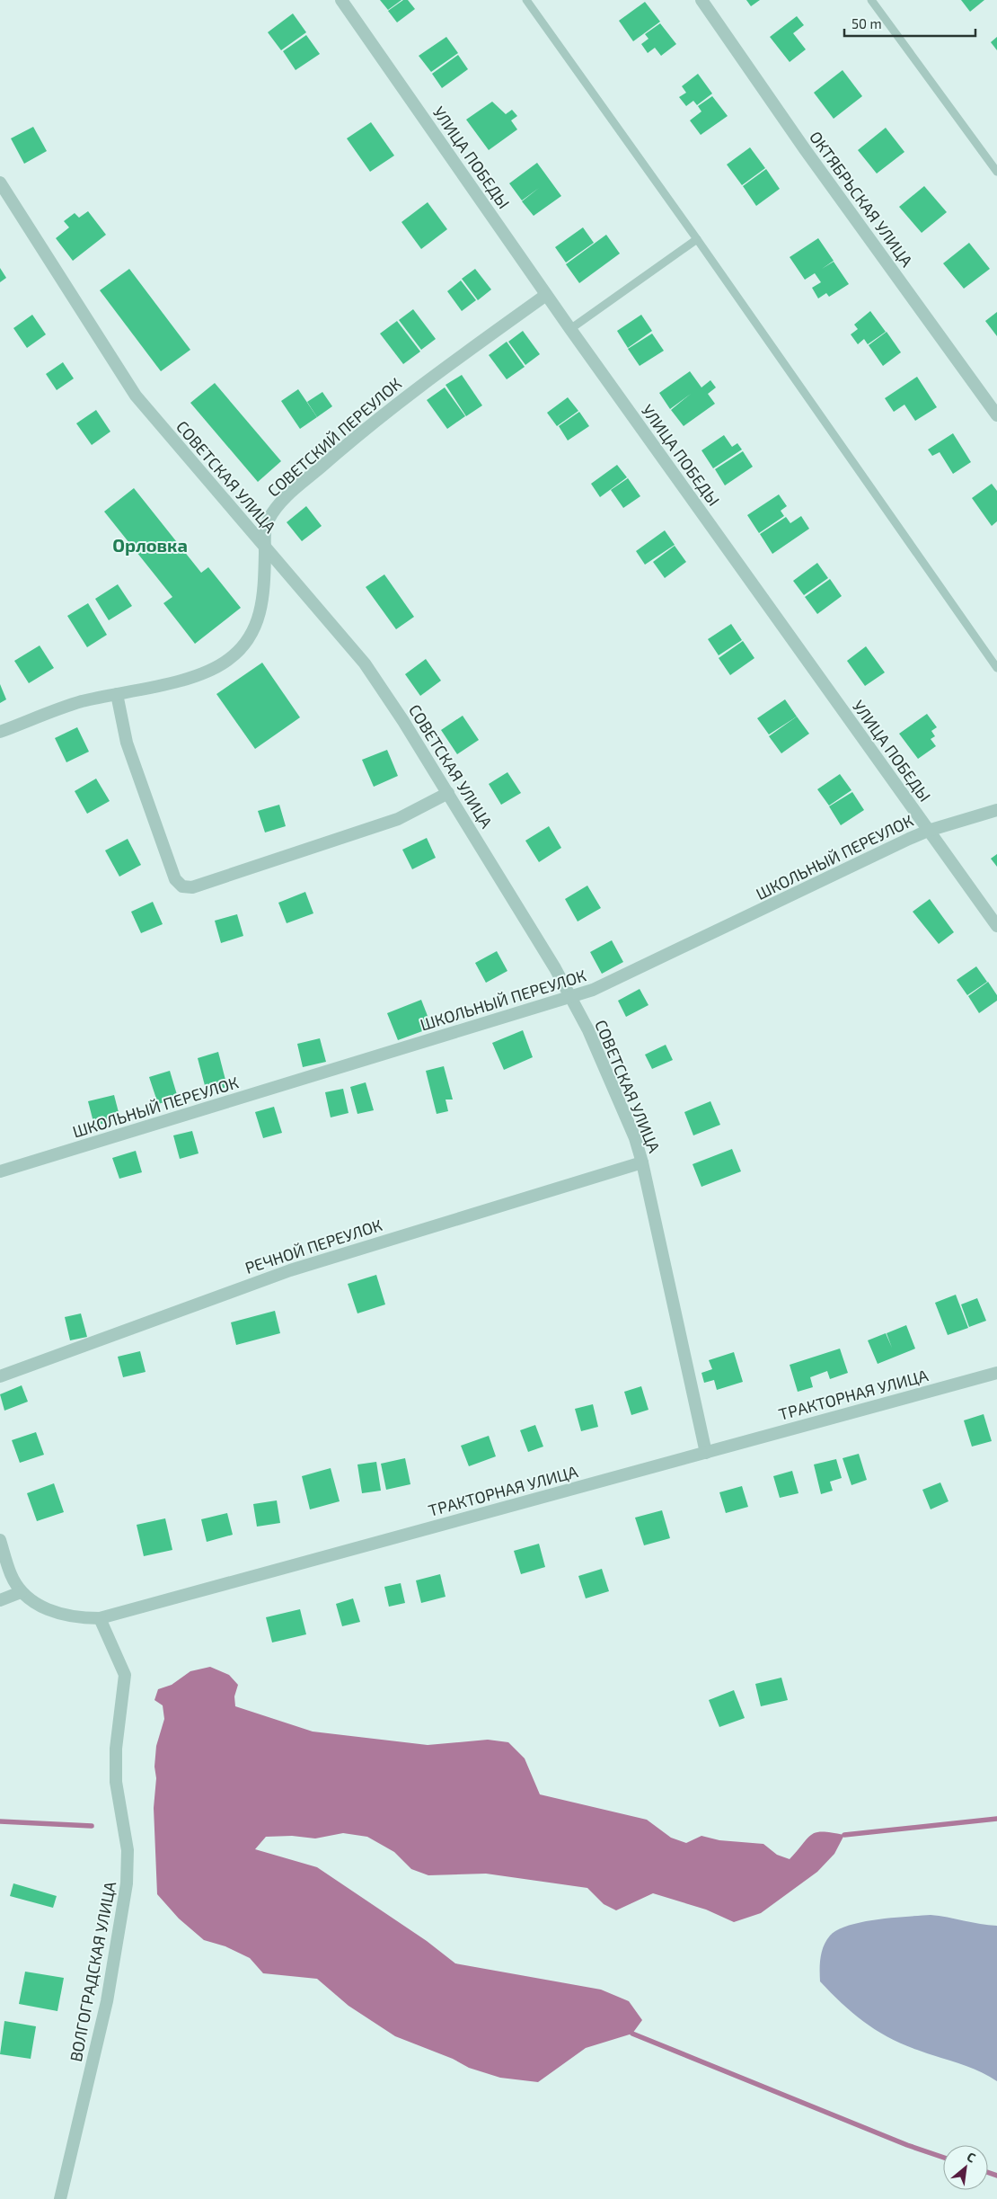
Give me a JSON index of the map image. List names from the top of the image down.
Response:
{
  "streets": {
    "street": [
      "УЛИЦА ПОБЕДЫ",
      "ОКТЯБРЬСКАЯ УЛИЦА",
      "СОВЕТСКИЙ ПЕРЕУЛОК",
      "СОВЕТСКАЯ УЛИЦА",
      "ШКОЛЬНЫЙ ПЕРЕУЛОК",
      "РЕЧНОЙ ПЕРЕУЛОК",
      "ТРАКТОРНАЯ УЛИЦА",
      "ВОЛГОГРАДСКАЯ УЛИЦА"
    ]
  },
  "crossings": [
    ["УЛИЦА ПОБЕДЫ", "СОВЕТСКИЙ ПЕРЕУЛОК"],
    ["УЛИЦА ПОБЕДЫ", "ШКОЛЬНЫЙ ПЕРЕУЛОК"],
    ["СОВЕТСКИЙ ПЕРЕУЛОК", "СОВЕТСКАЯ УЛИЦА"],
    ["СОВЕТСКАЯ УЛИЦА", "ШКОЛЬНЫЙ ПЕРЕУЛОК"],
    ["СОВЕТСКАЯ УЛИЦА", "РЕЧНОЙ ПЕРЕУЛОК"],
    ["СОВЕТСКАЯ УЛИЦА", "ТРАКТОРНАЯ УЛИЦА"],
    ["ТРАКТОРНАЯ УЛИЦА", "ВОЛГОГРАДСКАЯ УЛИЦА"]
  ],
  "districts": ["Орловка"],
  "scale_bar": "50 m",
  "north": "top right"
}
